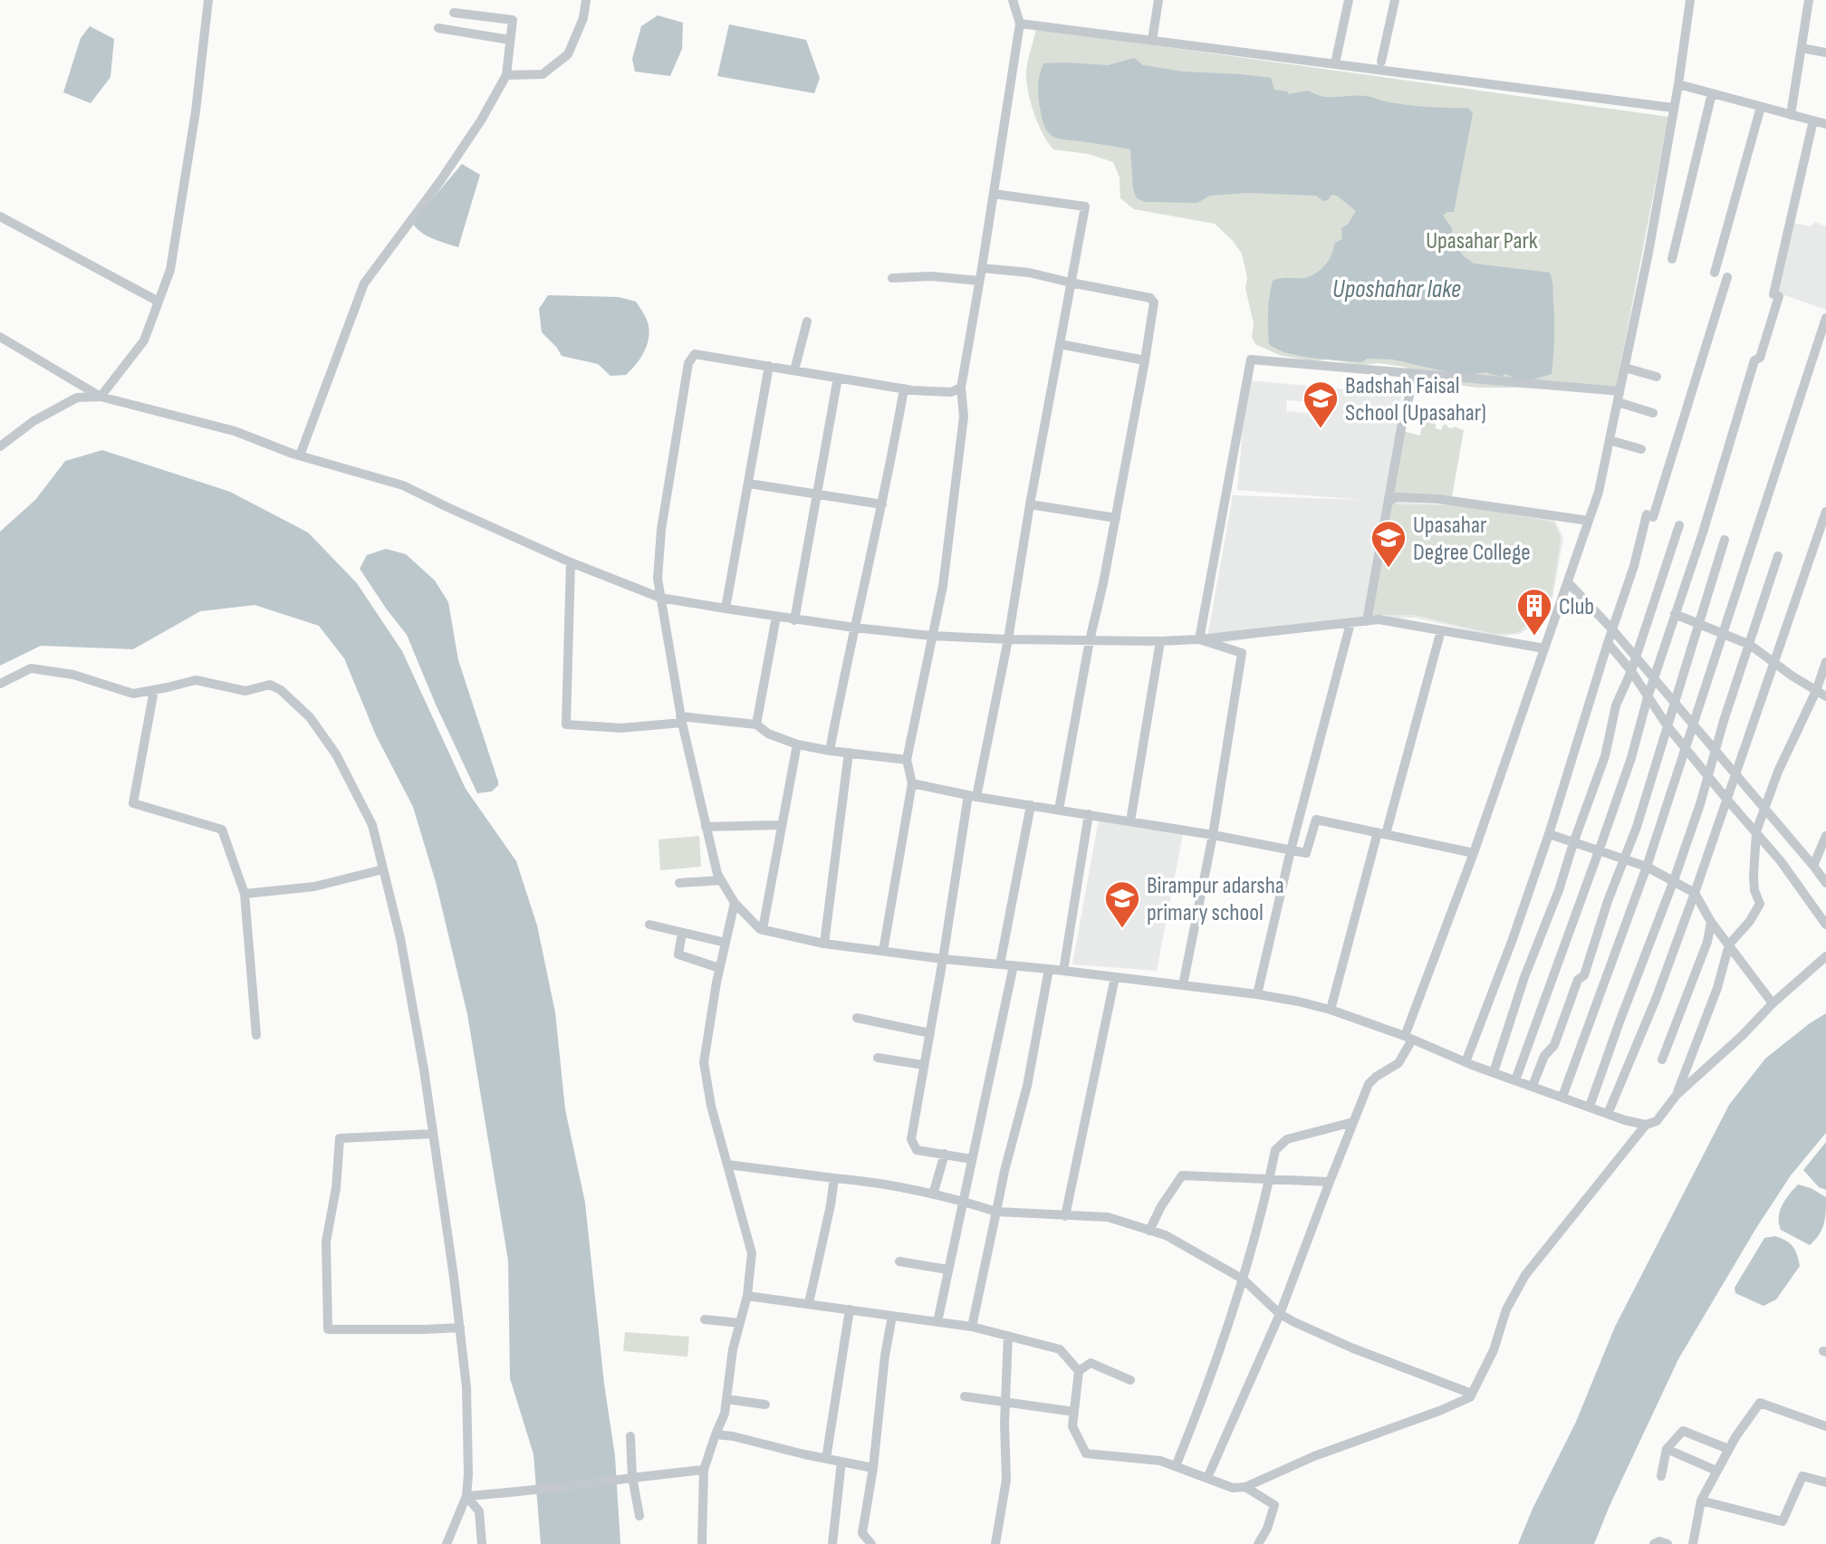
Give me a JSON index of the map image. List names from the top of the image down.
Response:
{
  "water": ["Uposhahar lake"],
  "parks": ["Upasahar Park"],
  "places": {
    "school or university": ["Badshah Faisal School (Upasahar)", "Upasahar Degree College", "Birampur adarsha primary school"],
    "building": ["Club"]
  }
}
